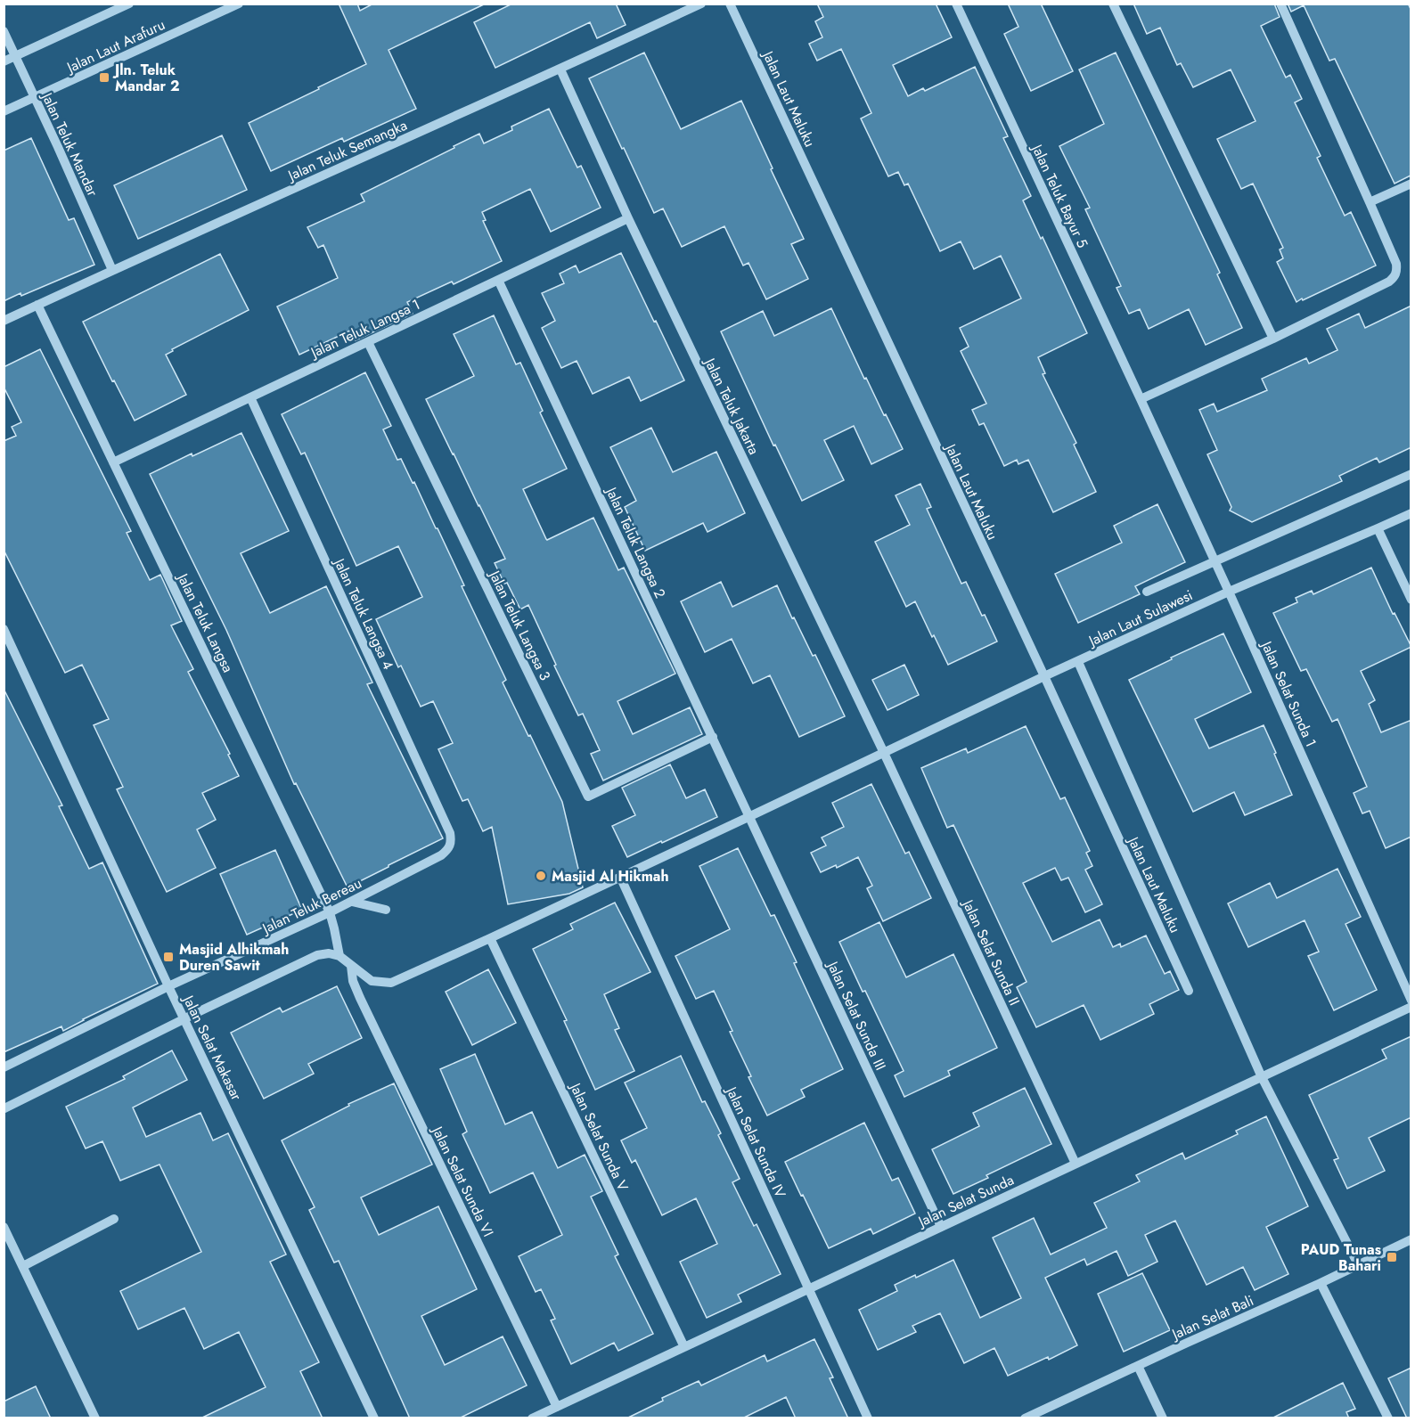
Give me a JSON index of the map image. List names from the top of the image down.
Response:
{
  "streets": {
    "street": [
      "Jalan Laut Arafuru",
      "Jalan Laut Maluku",
      "Jalan Teluk Mandar",
      "Jalan Teluk Semangka",
      "Jalan Teluk Bayur 5",
      "Jalan Teluk Langsa 1",
      "Jalan Teluk Jakarta",
      "Jalan Teluk Langsa 2",
      "Jalan Teluk Langsa 4",
      "Jalan Laut Sulawesi",
      "Jalan Teluk Langsa",
      "Jalan Teluk Langsa 3",
      "Jalan Selat Sunda 1",
      "Jalan Teluk Bereau",
      "Jalan Selat Sunda II",
      "Jalan Selat Sunda III",
      "Jalan Selat Makasar",
      "Jalan Selat Sunda V",
      "Jalan Selat Sunda IV",
      "Jalan Selat Sunda VI",
      "Jalan Selat Sunda",
      "Jalan Selat Bali"
    ]
  },
  "crossings": [
    ["Jalan Laut Arafuru", "Jalan Teluk Mandar"],
    ["Jalan Laut Maluku", "Jalan Laut Sulawesi"],
    ["Jalan Laut Maluku", "Jalan Selat Sunda"],
    ["Jalan Laut Maluku", "Jalan Selat Bali"],
    ["Jalan Teluk Mandar", "Jalan Teluk Semangka"],
    ["Jalan Teluk Semangka", "Jalan Teluk Jakarta"],
    ["Jalan Teluk Semangka", "Jalan Teluk Langsa"],
    ["Jalan Teluk Bayur 5", "Jalan Selat Sunda 1"],
    ["Jalan Teluk Langsa 1", "Jalan Teluk Jakarta"],
    ["Jalan Teluk Langsa 1", "Jalan Teluk Langsa 2"],
    ["Jalan Teluk Langsa 1", "Jalan Teluk Langsa 4"],
    ["Jalan Teluk Langsa 1", "Jalan Teluk Langsa"],
    ["Jalan Teluk Langsa 1", "Jalan Teluk Langsa 3"],
    ["Jalan Teluk Jakarta", "Jalan Laut Sulawesi"],
    ["Jalan Teluk Jakarta", "Jalan Selat Sunda II"],
    ["Jalan Teluk Langsa 2", "Jalan Laut Sulawesi"],
    ["Jalan Teluk Langsa 2", "Jalan Teluk Langsa 3"],
    ["Jalan Teluk Langsa 2", "Jalan Selat Sunda III"],
    ["Jalan Teluk Langsa 4", "Jalan Teluk Bereau"],
    ["Jalan Laut Sulawesi", "Jalan Teluk Langsa"],
    ["Jalan Laut Sulawesi", "Jalan Selat Sunda 1"],
    ["Jalan Laut Sulawesi", "Jalan Selat Sunda II"],
    ["Jalan Laut Sulawesi", "Jalan Selat Sunda III"],
    ["Jalan Laut Sulawesi", "Jalan Selat Sunda V"],
    ["Jalan Laut Sulawesi", "Jalan Selat Sunda IV"],
    ["Jalan Laut Sulawesi", "Jalan Selat Sunda VI"],
    ["Jalan Teluk Langsa", "Jalan Teluk Bereau"],
    ["Jalan Teluk Bereau", "Jalan Selat Makasar"],
    ["Jalan Selat Sunda II", "Jalan Selat Sunda"],
    ["Jalan Selat Sunda III", "Jalan Selat Sunda"],
    ["Jalan Selat Sunda V", "Jalan Selat Sunda"],
    ["Jalan Selat Sunda IV", "Jalan Selat Sunda"],
    ["Jalan Selat Sunda VI", "Jalan Selat Sunda"]
  ],
  "places": {
    "transit": ["Jln. Teluk Mandar 2", "Masjid Alhikmah Duren Sawit", "PAUD Tunas Bahari"],
    "other": ["Masjid Al Hikmah"]
  }
}
